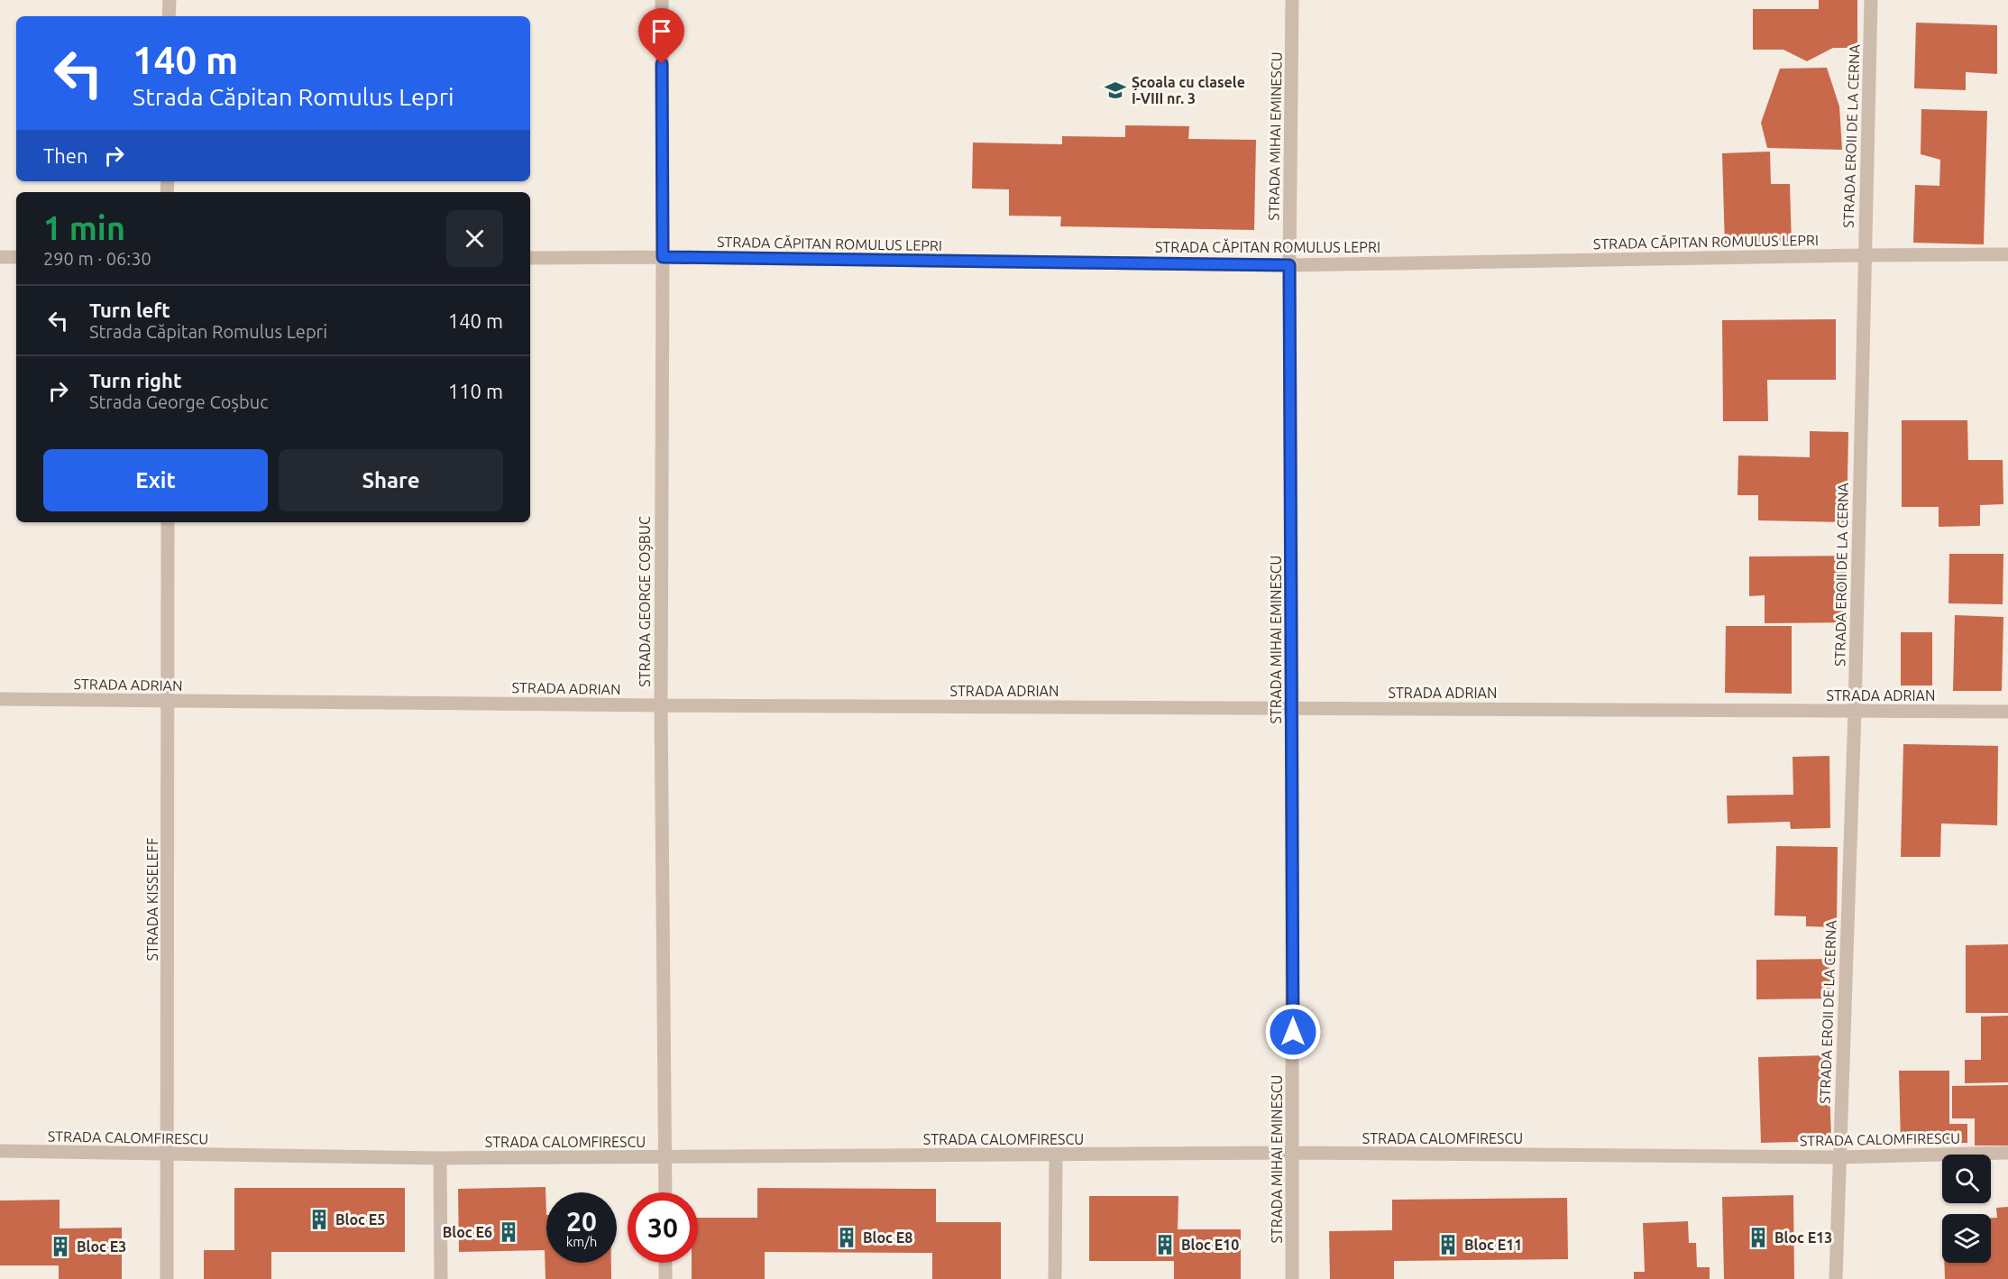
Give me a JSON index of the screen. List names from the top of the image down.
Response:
{
  "streets": {
    "street": [
      "STRADA MIHAI EMINESCU",
      "STRADA EROII DE LA CERNA",
      "STRADA CĂPITAN ROMULUS LEPRI",
      "STRADA GEORGE COȘBUC",
      "STRADA ADRIAN",
      "STRADA KISSELEFF",
      "STRADA CALOMFIRESCU"
    ]
  },
  "crossings": [
    ["STRADA MIHAI EMINESCU", "STRADA CĂPITAN ROMULUS LEPRI"],
    ["STRADA MIHAI EMINESCU", "STRADA ADRIAN"],
    ["STRADA MIHAI EMINESCU", "STRADA CALOMFIRESCU"],
    ["STRADA EROII DE LA CERNA", "STRADA CĂPITAN ROMULUS LEPRI"],
    ["STRADA EROII DE LA CERNA", "STRADA ADRIAN"],
    ["STRADA EROII DE LA CERNA", "STRADA CALOMFIRESCU"],
    ["STRADA CĂPITAN ROMULUS LEPRI", "STRADA GEORGE COȘBUC"],
    ["STRADA GEORGE COȘBUC", "STRADA ADRIAN"],
    ["STRADA GEORGE COȘBUC", "STRADA CALOMFIRESCU"],
    ["STRADA ADRIAN", "STRADA KISSELEFF"],
    ["STRADA KISSELEFF", "STRADA CALOMFIRESCU"]
  ],
  "places": {
    "school or university": ["Școala cu clasele I-VIII nr. 3"],
    "building": [
      "Bloc E5",
      "Bloc E6",
      "Bloc E8",
      "Bloc E13",
      "Bloc E10",
      "Bloc E11",
      "Bloc E3"
    ]
  },
  "page": {
    "turn": ["140 m", "Strada Căpitan Romulus Lepri"],
    "then": "Then",
    "heading": ["1 min", "290 m · 06:30"],
    "list": [
      {
        "name": "Turn left",
        "note": "Strada Căpitan Romulus Lepri",
        "value": "140 m"
      },
      {
        "name": "Turn right",
        "note": "Strada George Coșbuc",
        "value": "110 m"
      }
    ],
    "buttons": ["Exit", "Share"],
    "speed": "20 km/h",
    "limit": "30"
  }
}
